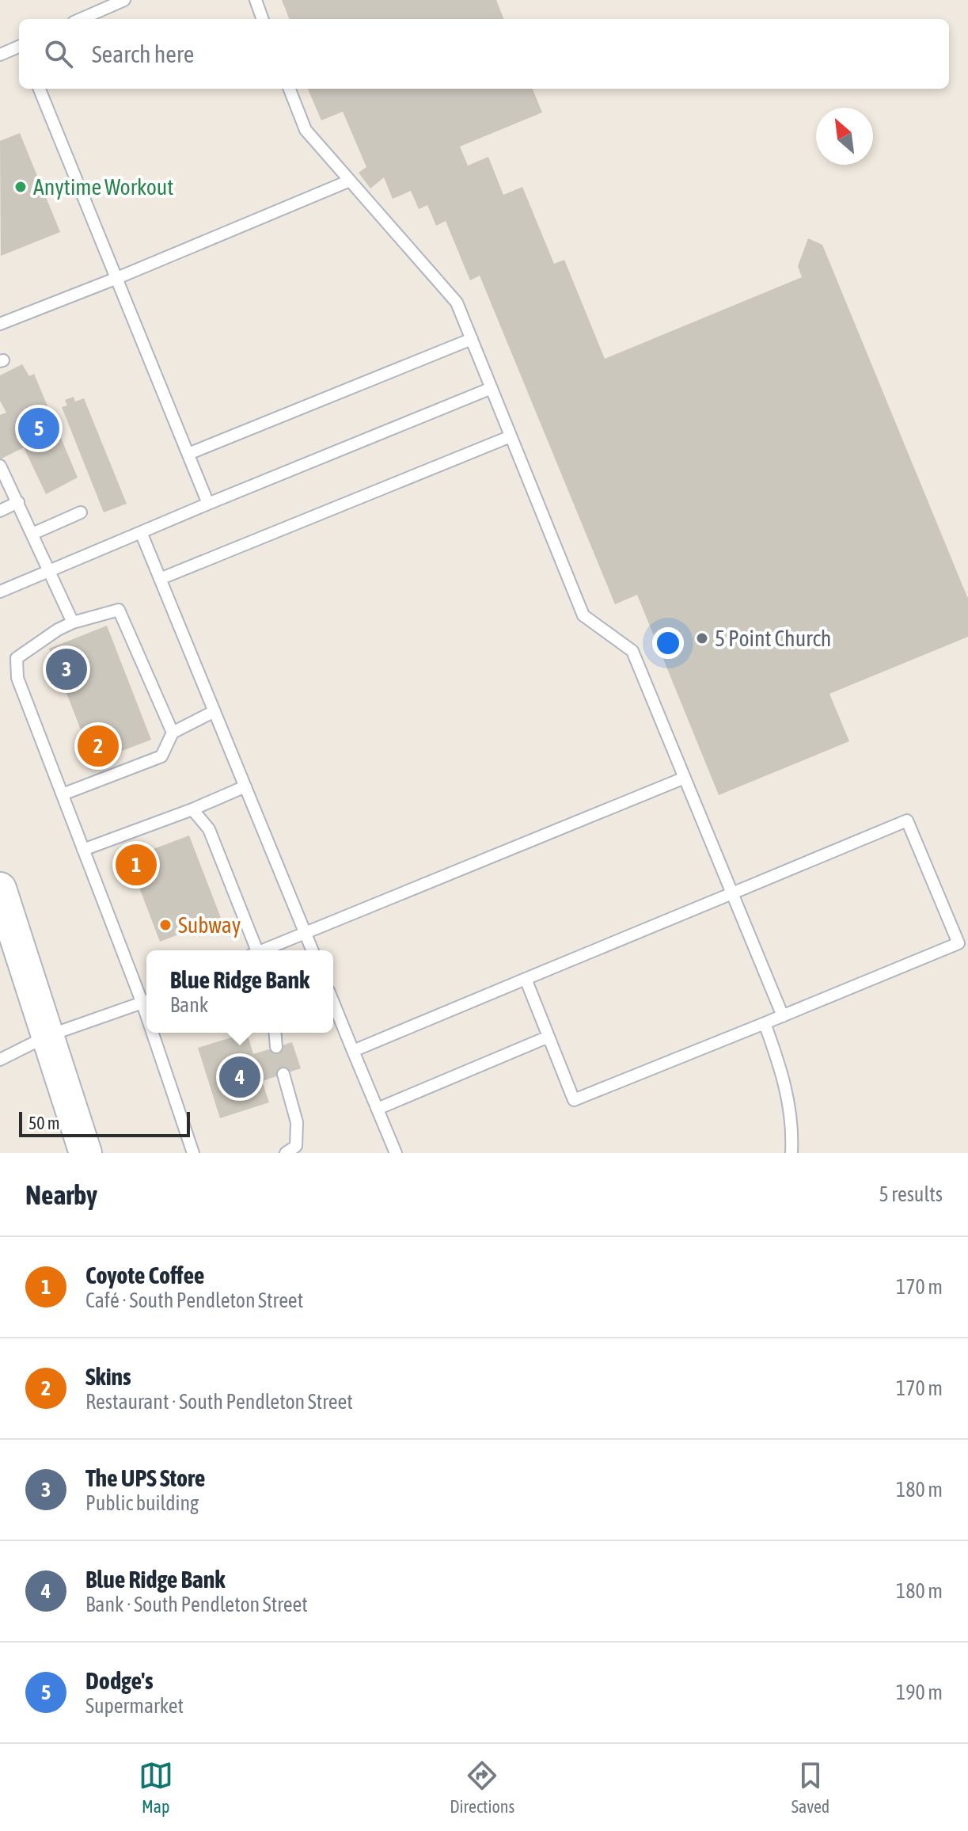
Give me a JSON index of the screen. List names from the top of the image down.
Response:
{
  "places": ["Anytime Workout", "5 Point Church", "Subway"],
  "scale_bar": "50 m",
  "north": "top left",
  "page": {
    "search": "Search here",
    "pins": [
      "5",
      "3",
      "2",
      "1",
      "4"
    ],
    "popup": ["Blue Ridge Bank", "Bank"],
    "scale": "50 m",
    "heading": ["Nearby", "5 results"],
    "list": [
      {
        "mark": "1",
        "name": "Coyote Coffee",
        "note": "Café · South Pendleton Street",
        "value": "170 m"
      },
      {
        "mark": "2",
        "name": "Skins",
        "note": "Restaurant · South Pendleton Street",
        "value": "170 m"
      },
      {
        "mark": "3",
        "name": "The UPS Store",
        "note": "Public building",
        "value": "180 m"
      },
      {
        "mark": "4",
        "name": "Blue Ridge Bank",
        "note": "Bank · South Pendleton Street",
        "value": "180 m"
      },
      {
        "mark": "5",
        "name": "Dodge's",
        "note": "Supermarket",
        "value": "190 m"
      }
    ],
    "nav": ["Map", "Directions", "Saved"]
  }
}
